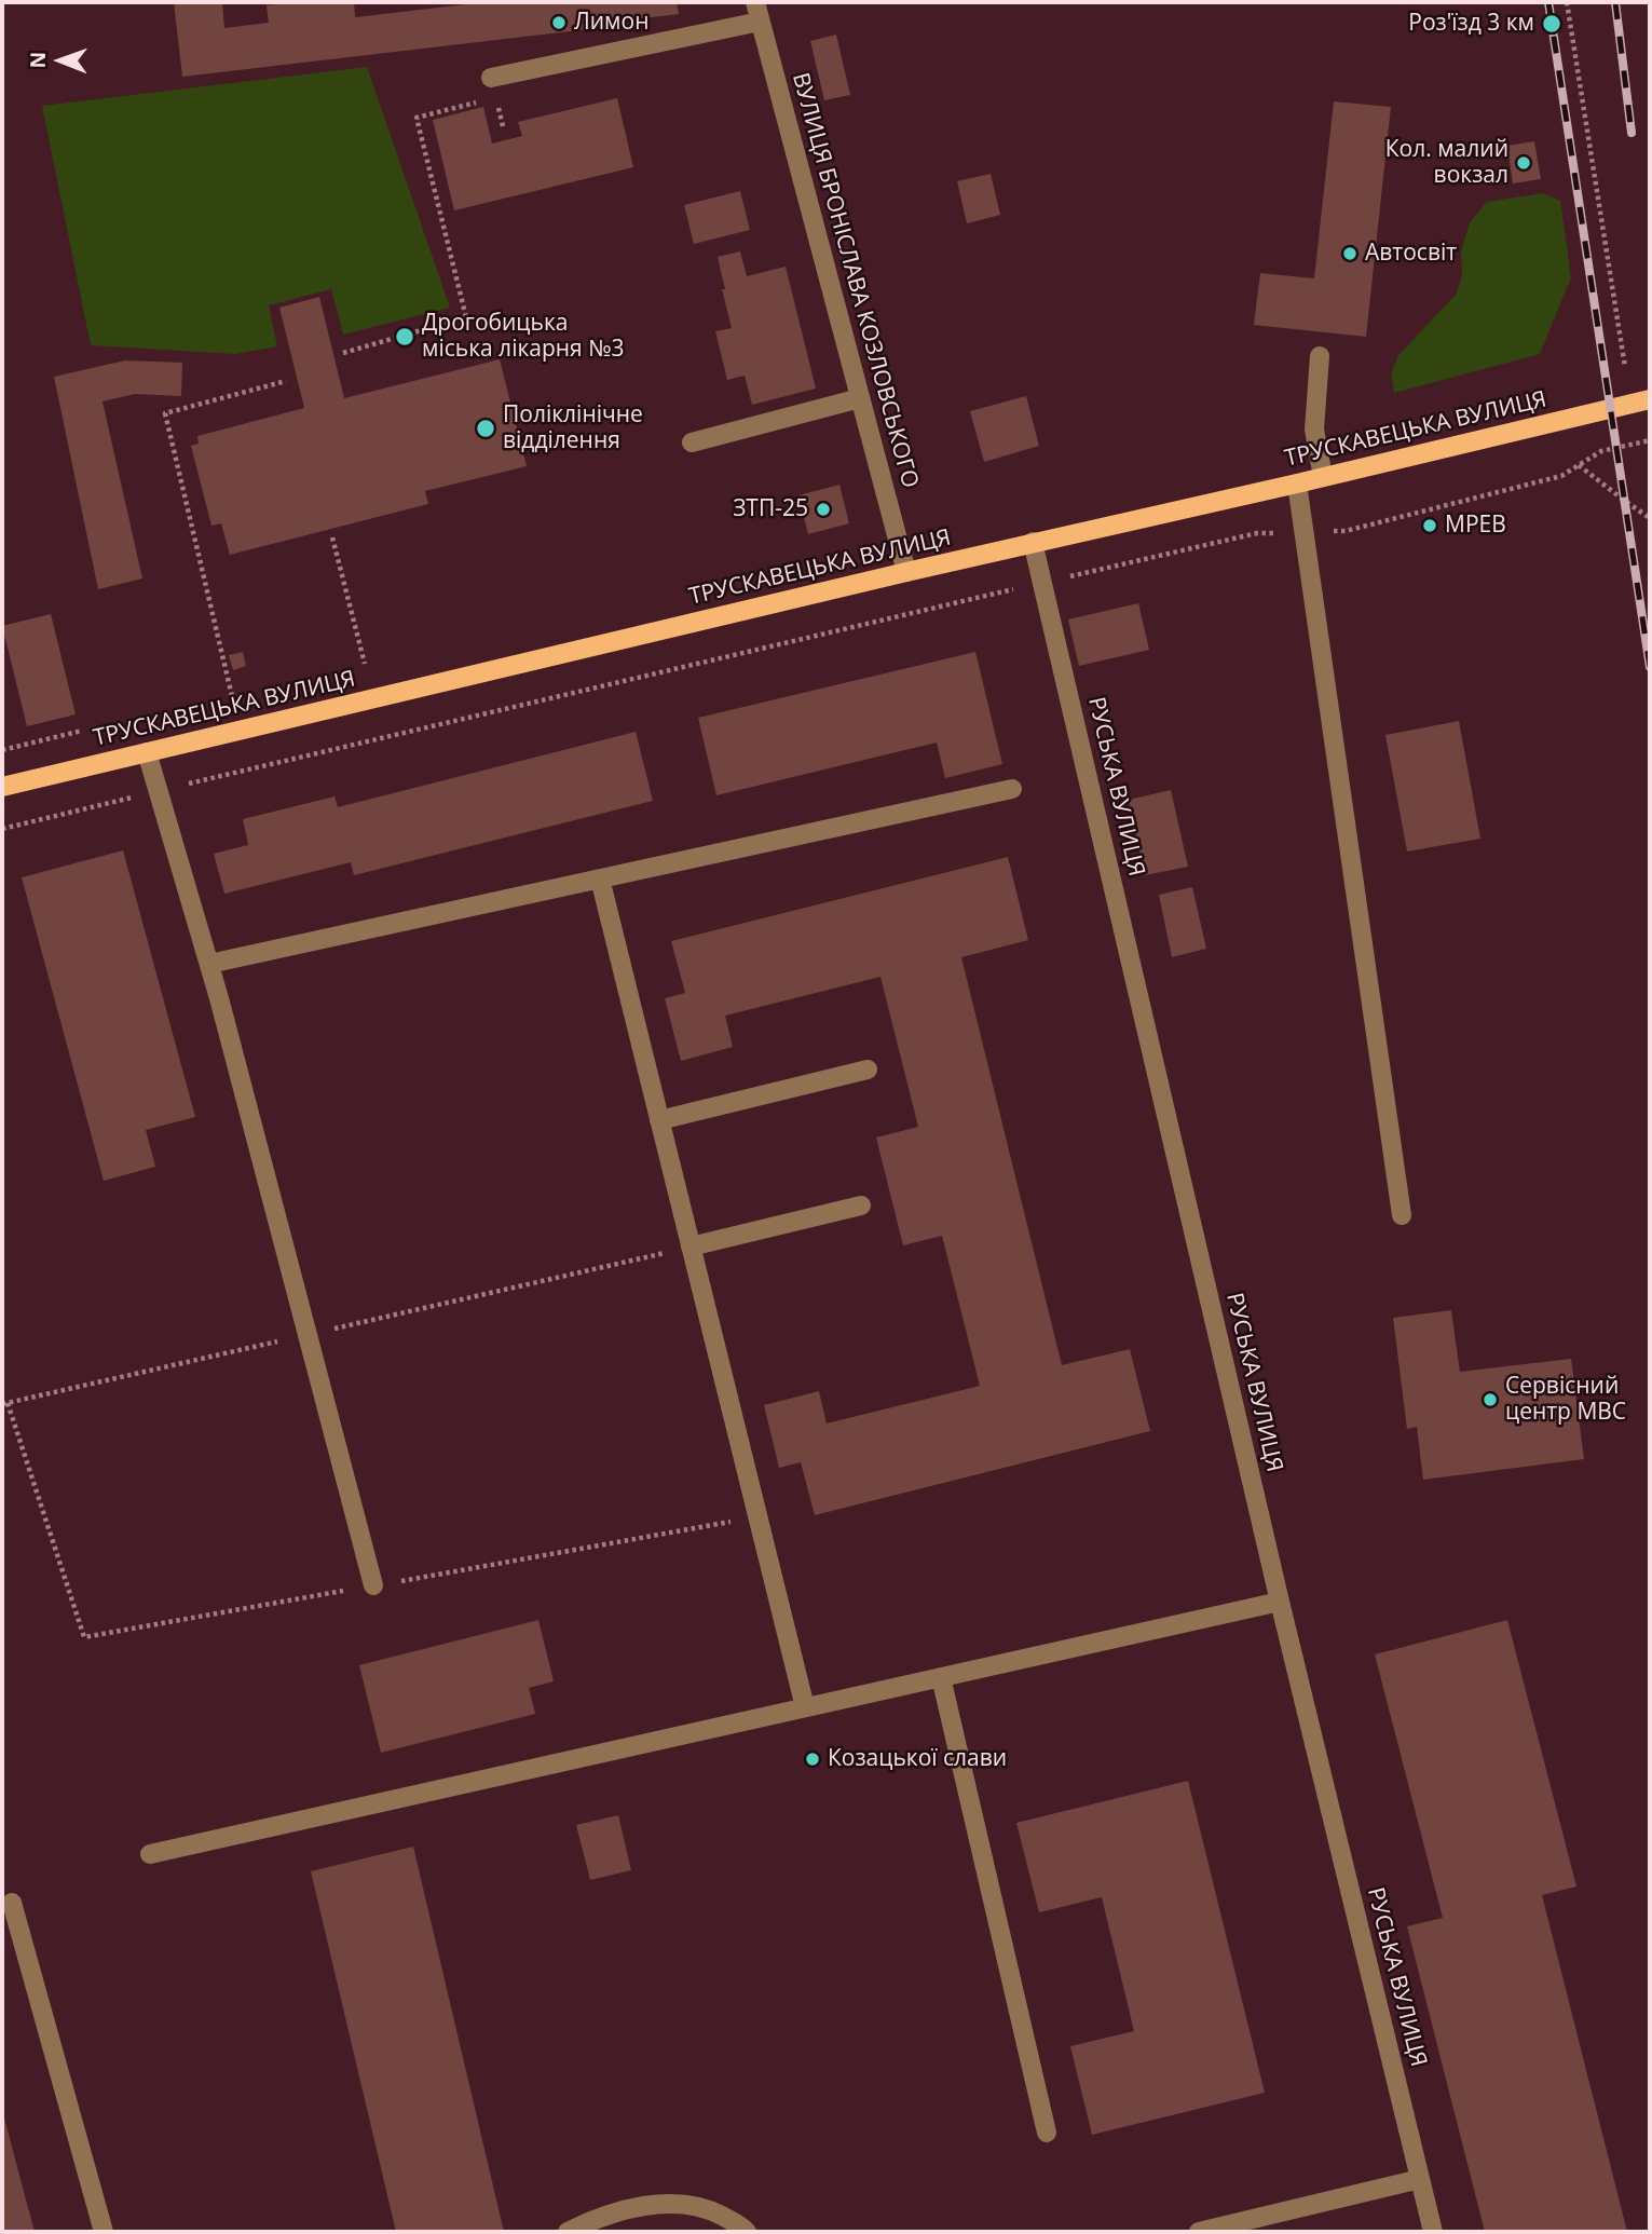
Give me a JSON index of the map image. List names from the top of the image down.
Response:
{
  "streets": {
    "main road": ["ТРУСКАВЕЦЬКА ВУЛИЦЯ"],
    "street": ["ВУЛИЦЯ БРОНІСЛАВА КОЗЛОВСЬКОГО", "РУСЬКА ВУЛИЦЯ"]
  },
  "crossings": [
    ["ВУЛИЦЯ БРОНІСЛАВА КОЗЛОВСЬКОГО", "ТРУСКАВЕЦЬКА ВУЛИЦЯ"],
    ["ТРУСКАВЕЦЬКА ВУЛИЦЯ", "РУСЬКА ВУЛИЦЯ"]
  ],
  "places": [
    "Лимон",
    "Роз'їзд 3 км",
    "Кол. малий вокзал",
    "Автосвіт",
    "Дрогобицька міська лікарня №3",
    "Поліклінічне відділення",
    "ЗТП-25",
    "МРЕВ",
    "Сервісний центр МВС",
    "Козацької слави"
  ],
  "north": "left"
}
